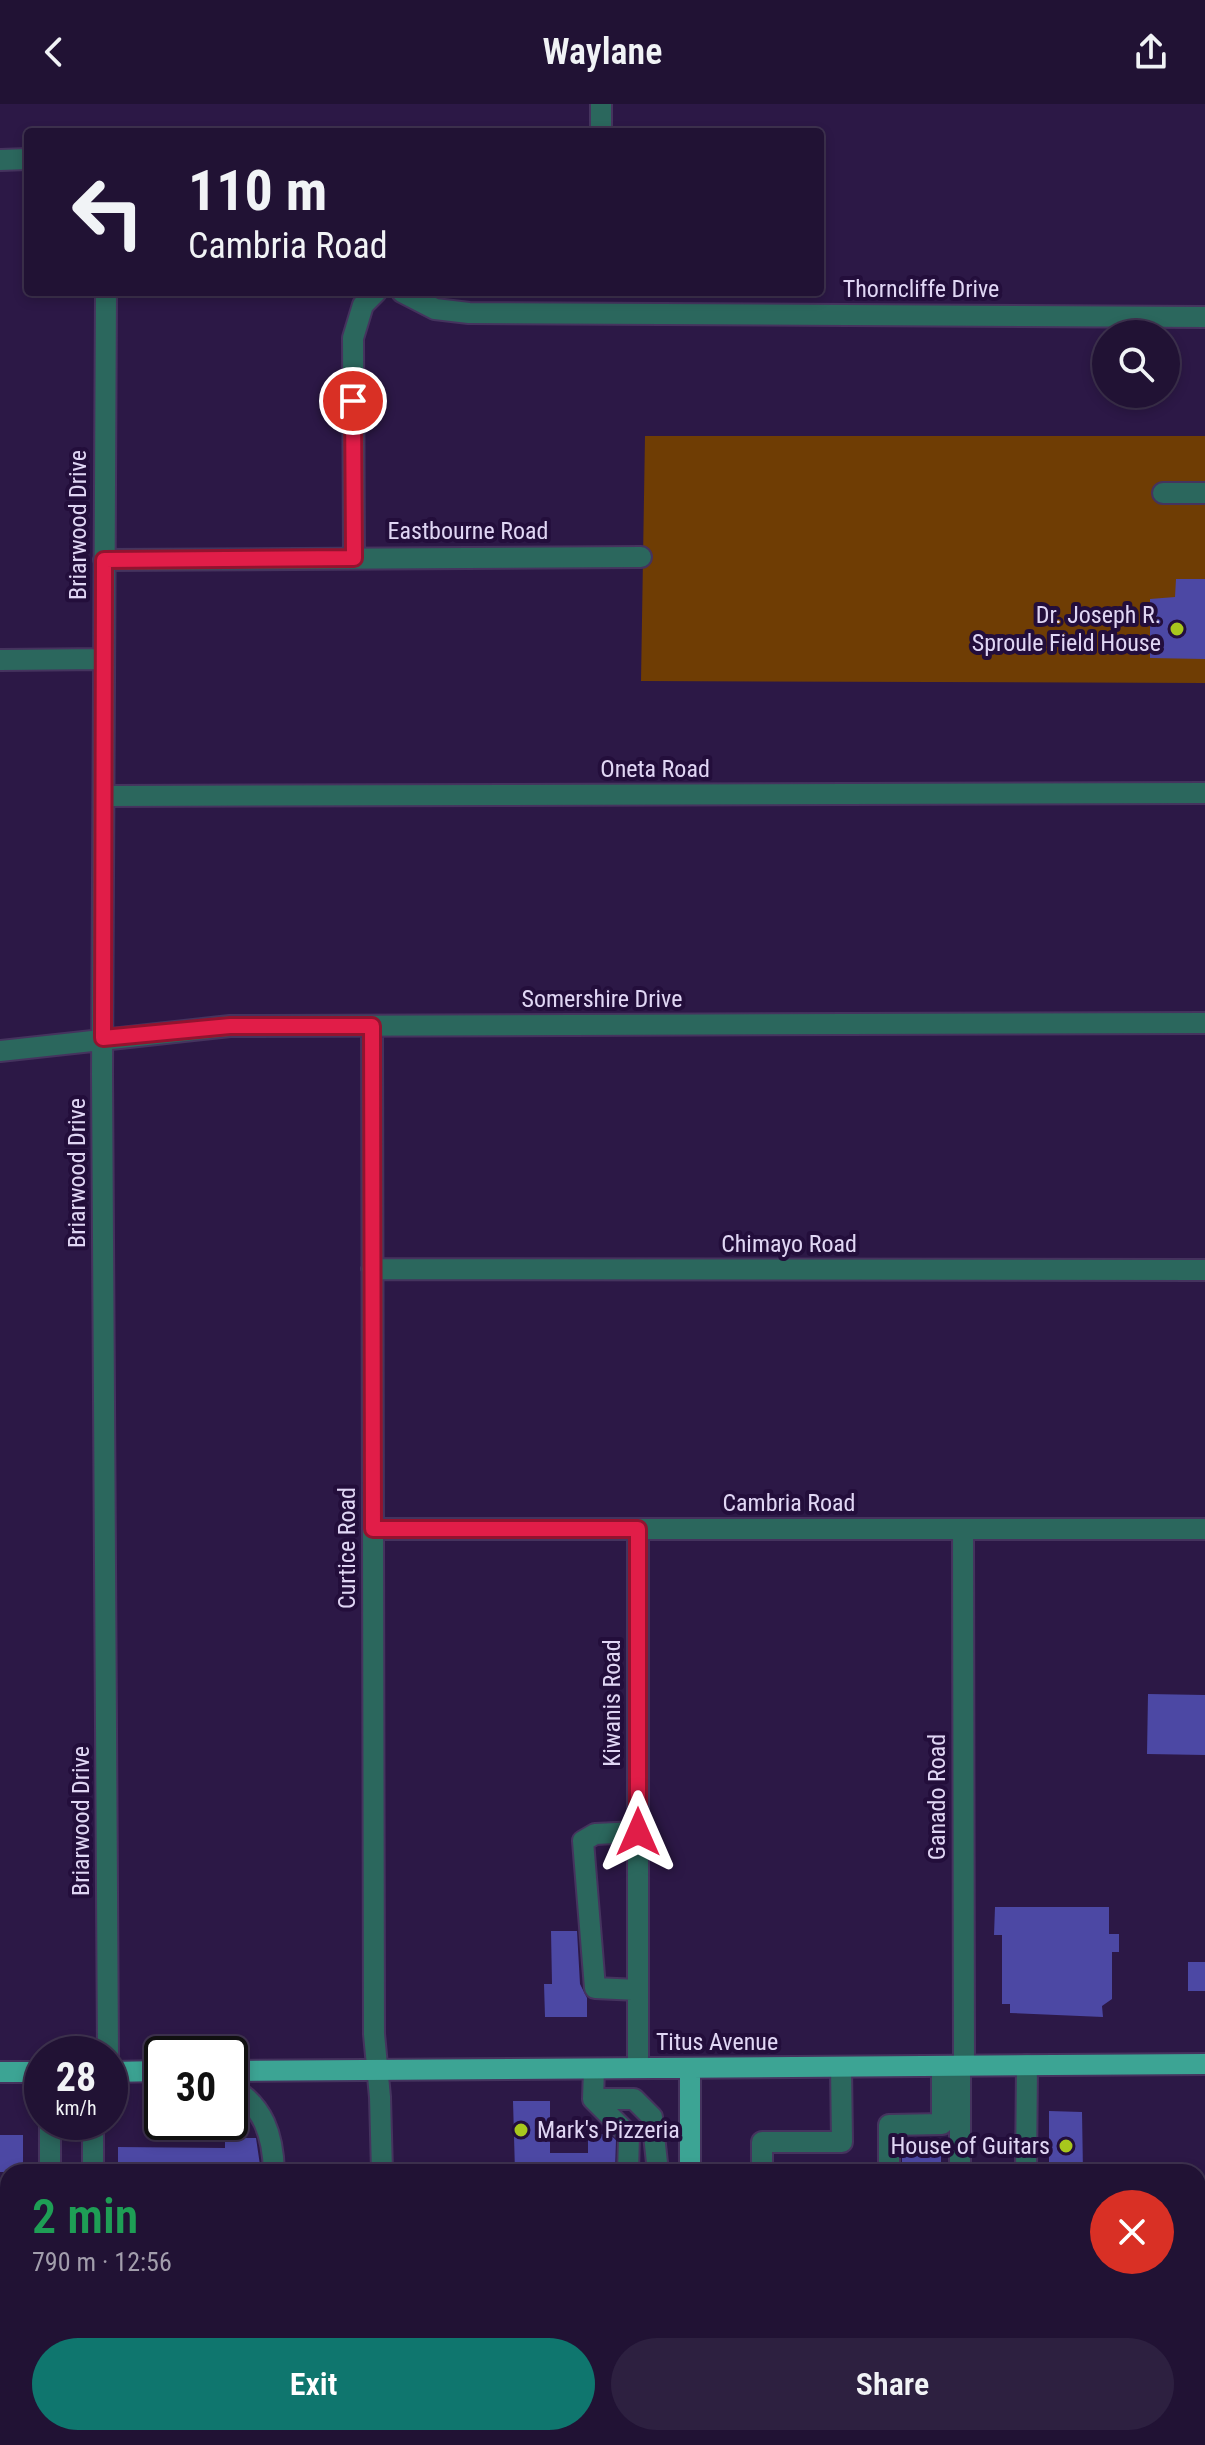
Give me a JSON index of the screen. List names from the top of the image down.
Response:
{
  "streets": {
    "main road": ["Titus Avenue"],
    "street": [
      "Thorncliffe Drive",
      "Briarwood Drive",
      "Eastbourne Road",
      "Oneta Road",
      "Somershire Drive",
      "Chimayo Road",
      "Cambria Road",
      "Curtice Road",
      "Kiwanis Road",
      "Ganado Road"
    ]
  },
  "crossings": [
    ["Briarwood Drive", "Eastbourne Road"],
    ["Briarwood Drive", "Oneta Road"],
    ["Briarwood Drive", "Somershire Drive"],
    ["Somershire Drive", "Curtice Road"],
    ["Chimayo Road", "Curtice Road"],
    ["Cambria Road", "Curtice Road"],
    ["Cambria Road", "Kiwanis Road"],
    ["Cambria Road", "Ganado Road"],
    ["Curtice Road", "Titus Avenue"],
    ["Kiwanis Road", "Titus Avenue"],
    ["Ganado Road", "Titus Avenue"]
  ],
  "places": ["Dr. Joseph R. Sproule Field House", "Mark's Pizzeria", "House of Guitars"],
  "page": {
    "header": "Waylane",
    "turn": ["110 m", "Cambria Road"],
    "speed": "28 km/h",
    "limit": "30",
    "heading": ["2 min", "790 m · 12:56"],
    "buttons": ["Exit", "Share"]
  }
}
